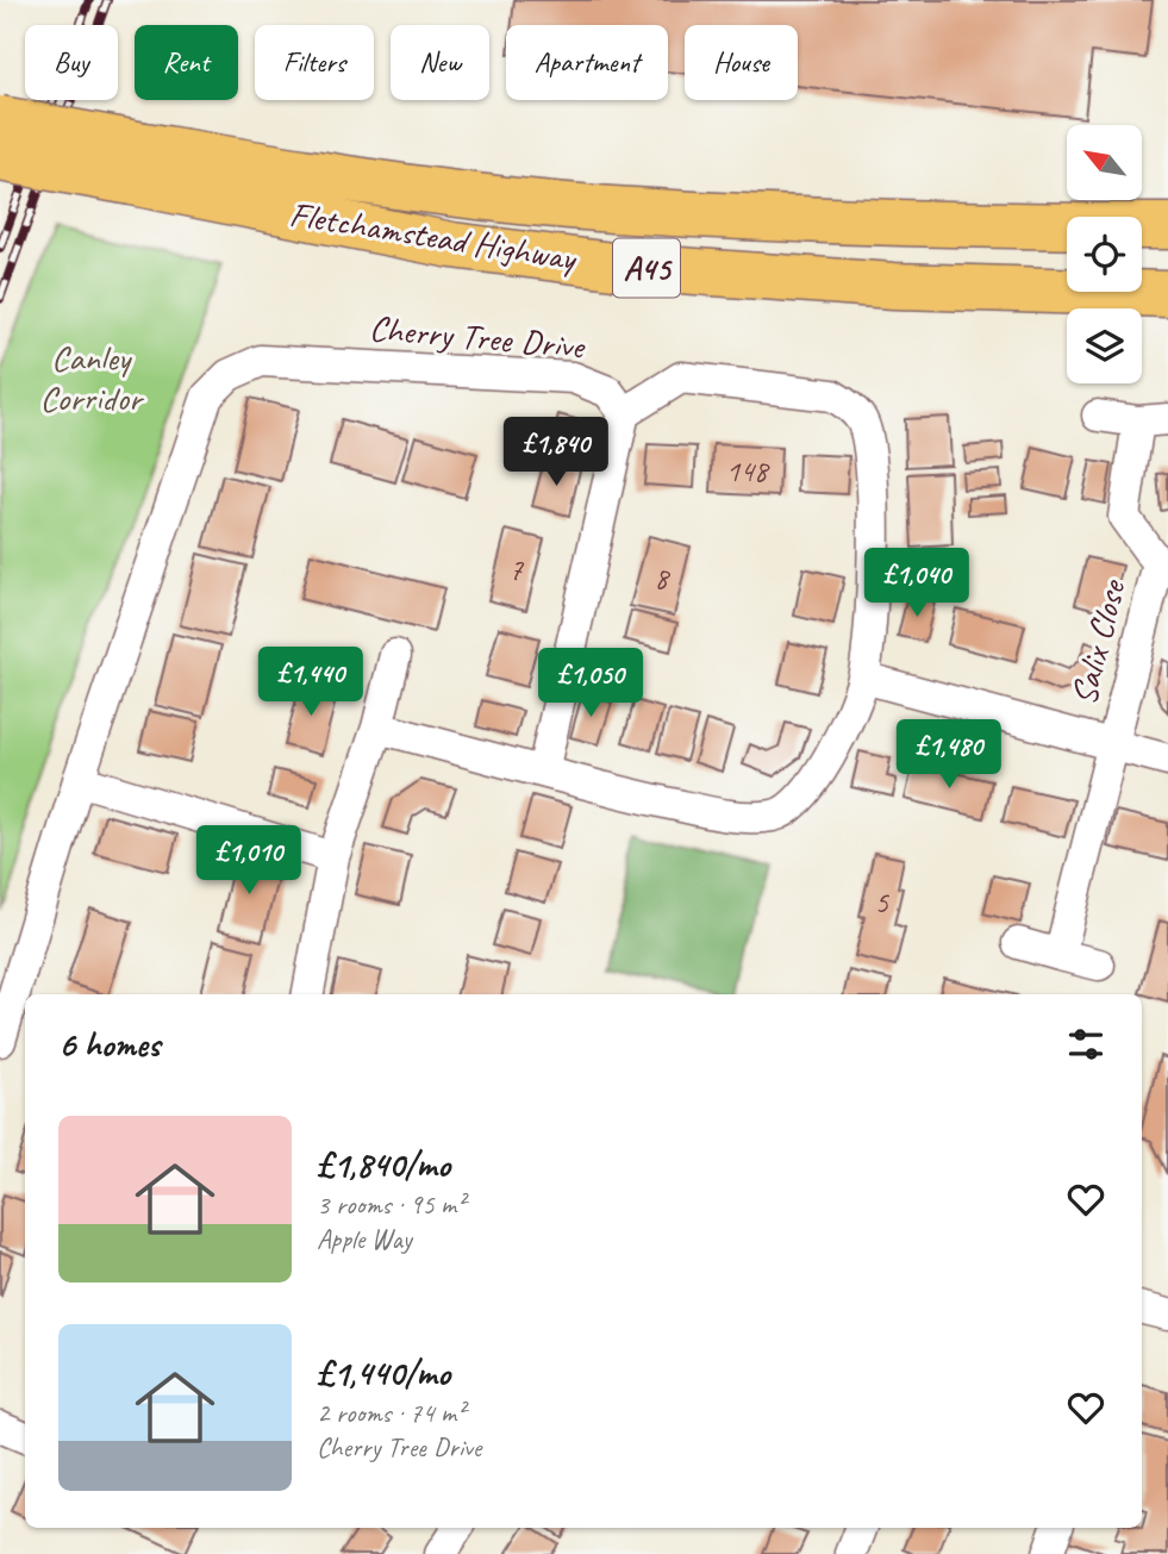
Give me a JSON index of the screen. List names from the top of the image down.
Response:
{
  "streets": {
    "highway": ["Fletchamstead Highway", "A45"],
    "street": ["Cherry Tree Drive", "Salix Close"]
  },
  "parks": ["Canley Corridor"],
  "house_numbers": [
    "148",
    "7",
    "8",
    "5"
  ],
  "north": "top left",
  "page": {
    "chip": [
      "Buy",
      "Rent",
      "Filters",
      "New",
      "Apartment",
      "House"
    ],
    "price": [
      "£1,840",
      "£1,040",
      "£1,440",
      "£1,050",
      "£1,480",
      "£1,010"
    ],
    "heading": "6 homes",
    "list": [
      {
        "name": "£1,840/mo",
        "note": "3 rooms · 95 m² · Apple Way"
      },
      {
        "name": "£1,440/mo",
        "note": "2 rooms · 74 m² · Cherry Tree Drive"
      }
    ]
  }
}
